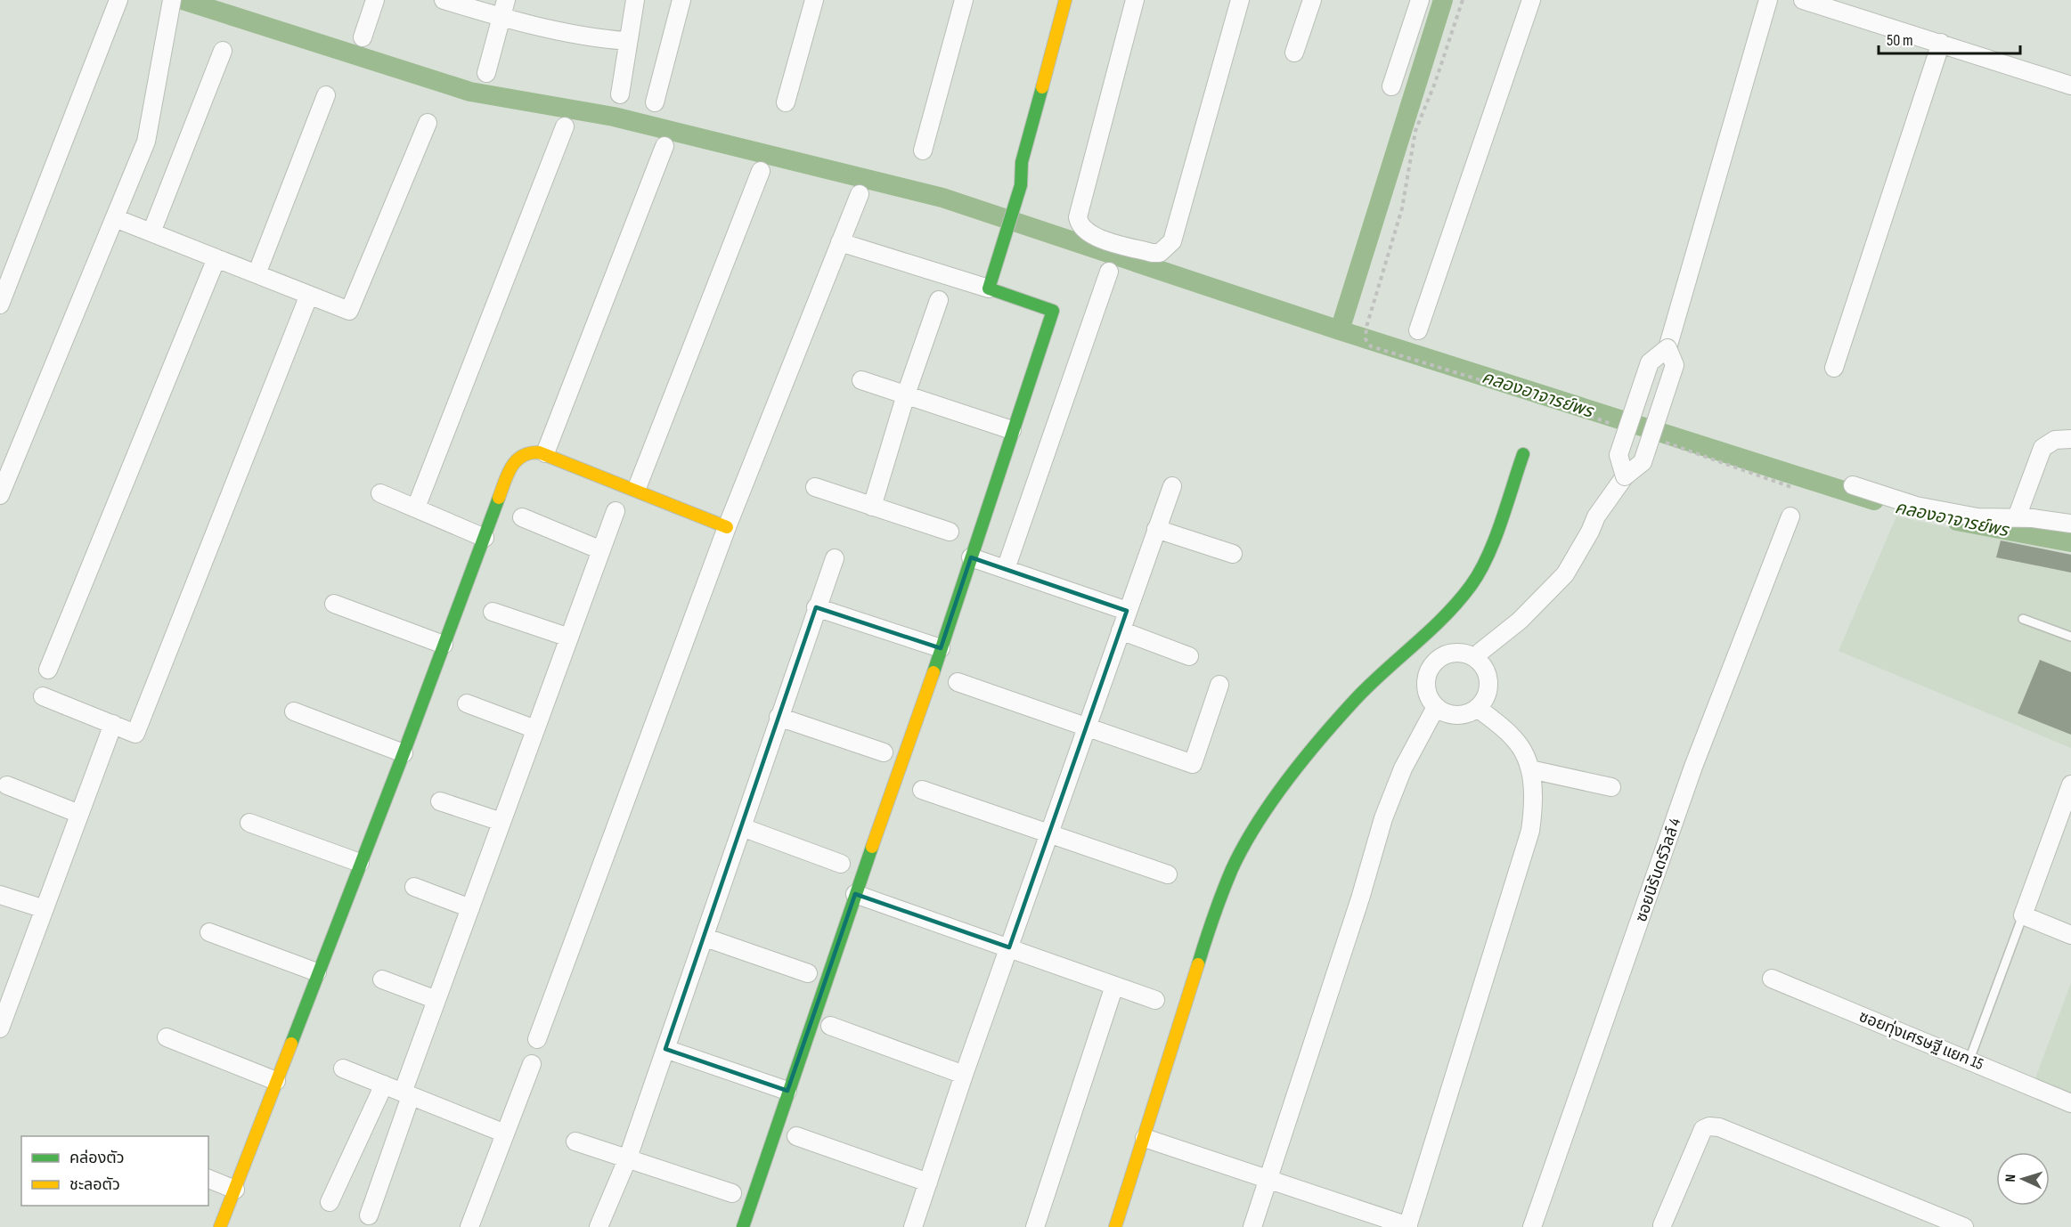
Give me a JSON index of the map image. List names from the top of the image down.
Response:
{
  "streets": {
    "street": ["ซอยนิรันดร์วิลล์ 4", "ซอยทุ่งเศรษฐี แยก 15"]
  },
  "water": ["คลองอาจารย์พร"],
  "legend": ["คล่องตัว", "ชะลอตัว"],
  "scale_bar": "50 m",
  "north": "left"
}
